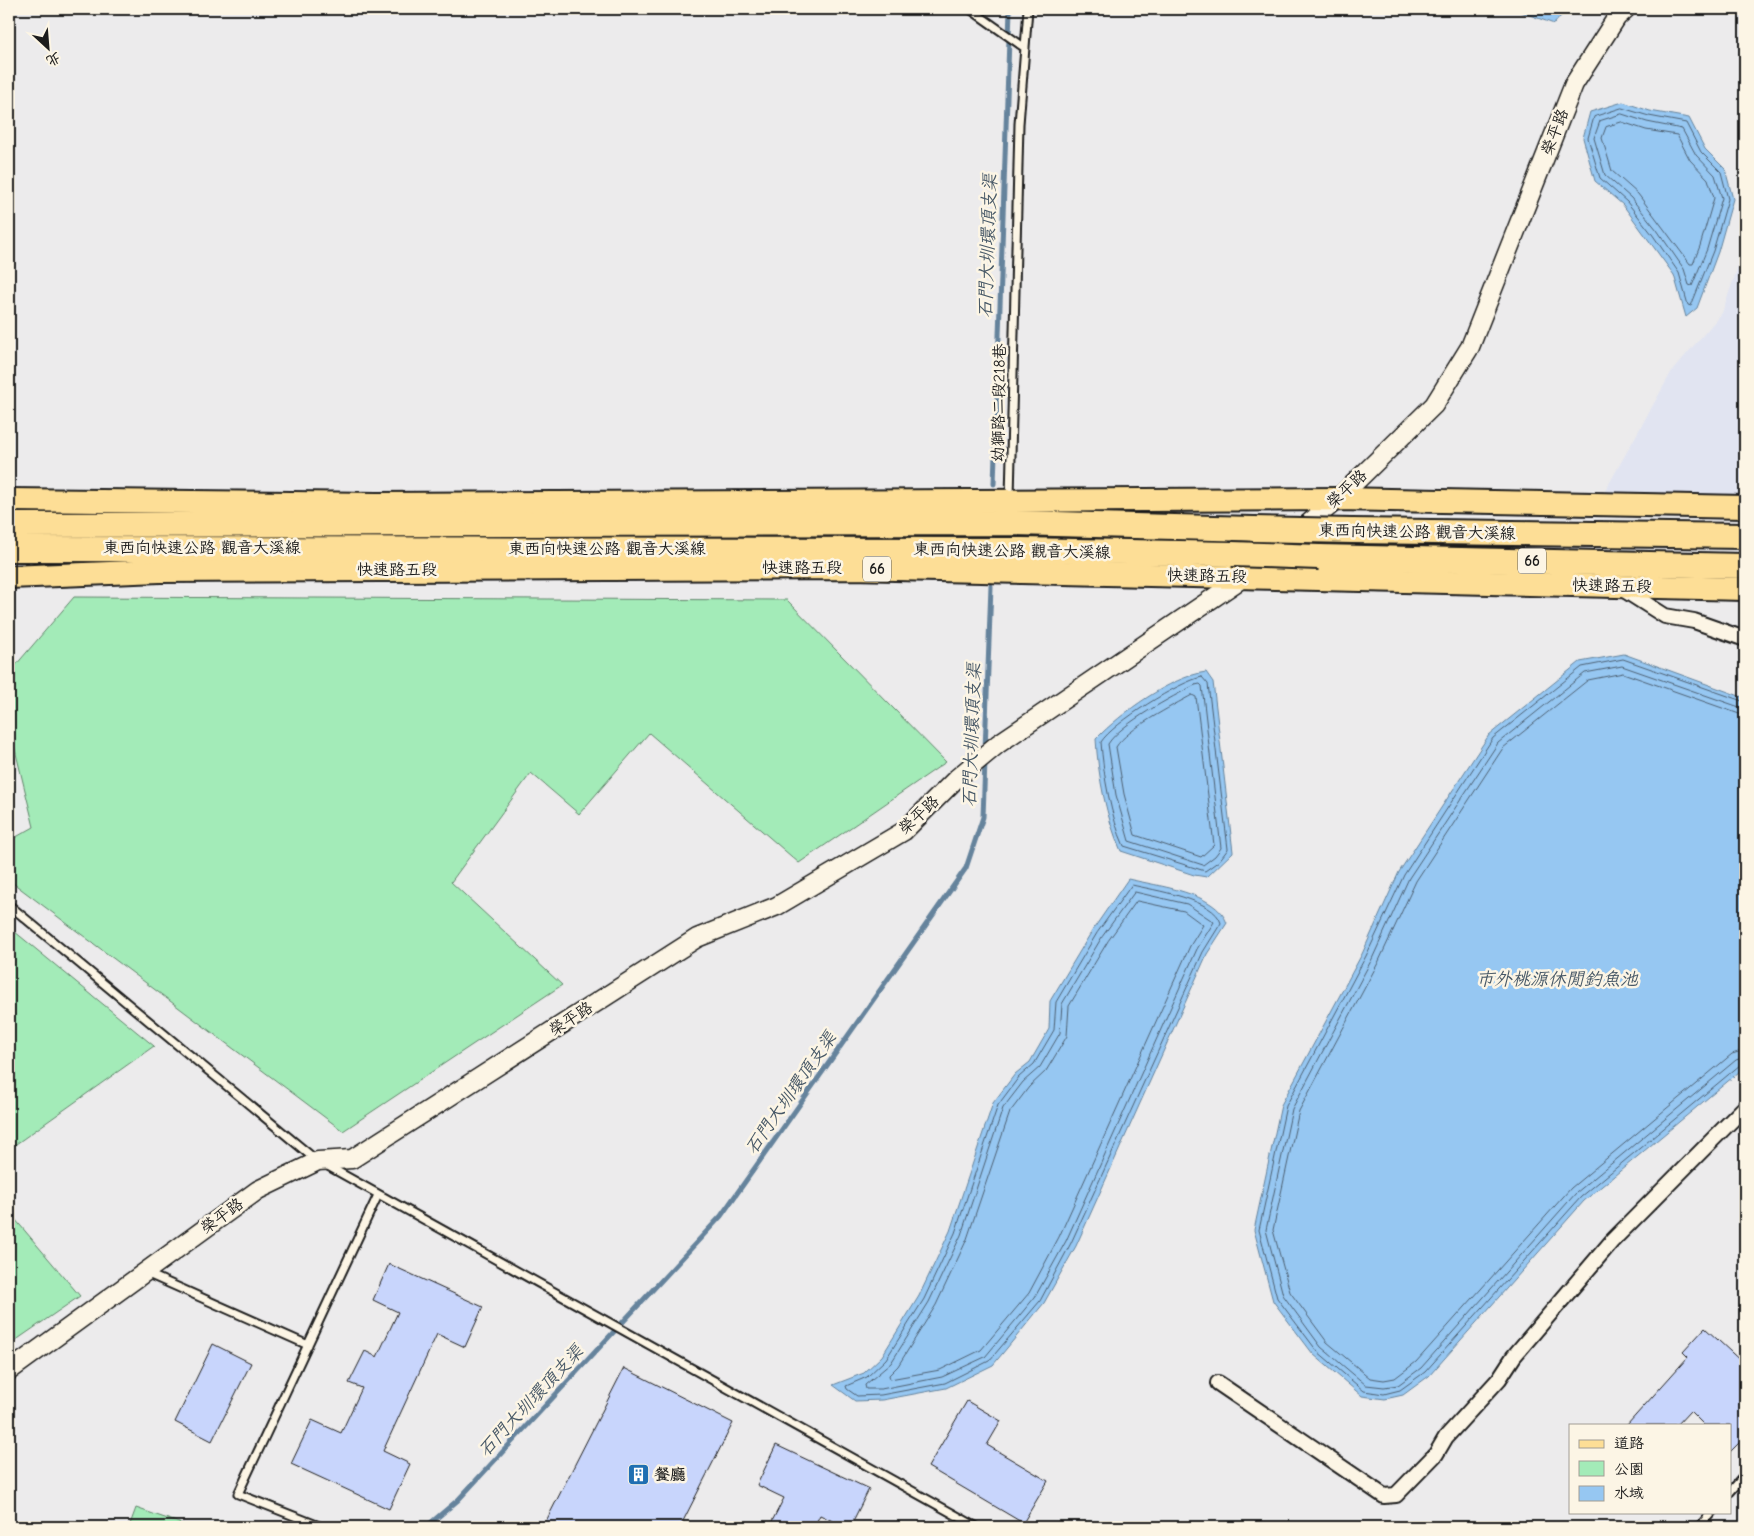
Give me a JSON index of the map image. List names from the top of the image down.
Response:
{
  "streets": {
    "highway": ["東西向快速公路 觀音大溪線", "66"],
    "main road": ["快速路五段"],
    "street": ["榮平路"],
    "lane": ["幼獅路二段218巷"]
  },
  "crossings": [
    ["榮平路", "快速路五段"]
  ],
  "water": ["石門大圳環頂支渠", "市外桃源休閒釣魚池"],
  "places": {
    "building": ["餐廳"]
  },
  "legend": ["道路", "公園", "水域"],
  "north": "bottom right"
}
